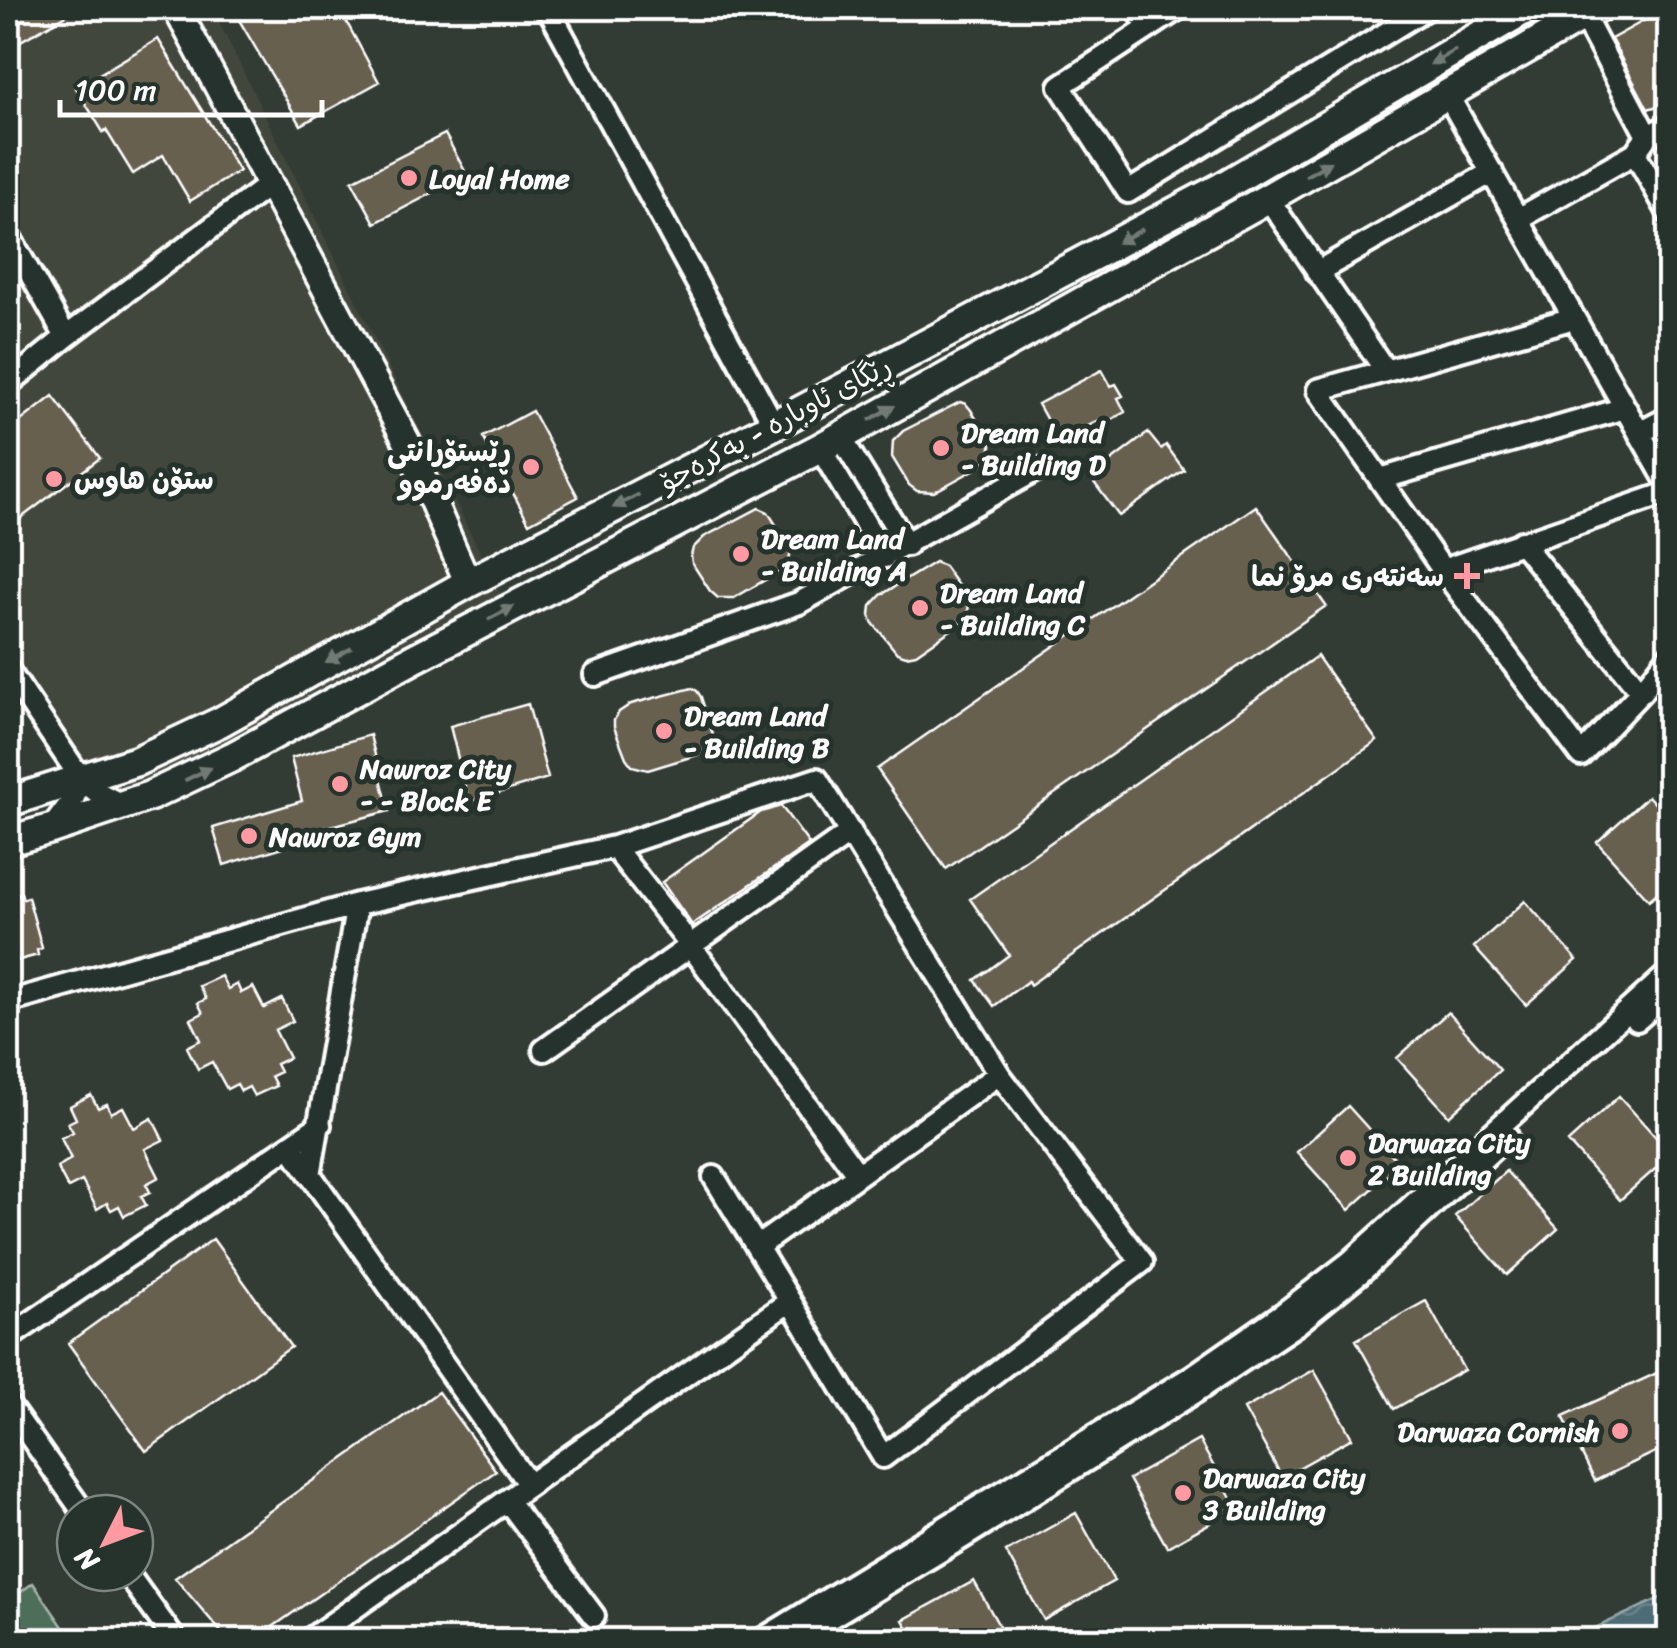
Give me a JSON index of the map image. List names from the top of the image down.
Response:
{
  "streets": {
    "main road": ["ڕێگای ئاوبارە - بەکرەجۆ"]
  },
  "places": {
    "other": [
      "Loyal Home",
      "Dream Land - Building D",
      "ڕێستۆرانتی دەفەرموو",
      "ستۆن هاوس",
      "Dream Land - Building A",
      "Dream Land - Building C",
      "Dream Land - Building B",
      "Nawroz City - - Block E",
      "Nawroz Gym",
      "Darwaza City 2 Building",
      "Darwaza Cornish",
      "Darwaza City 3 Building"
    ],
    "health": ["سەنتەرى مرۆ نما"]
  },
  "scale_bar": "100 m",
  "north": "bottom left"
}
